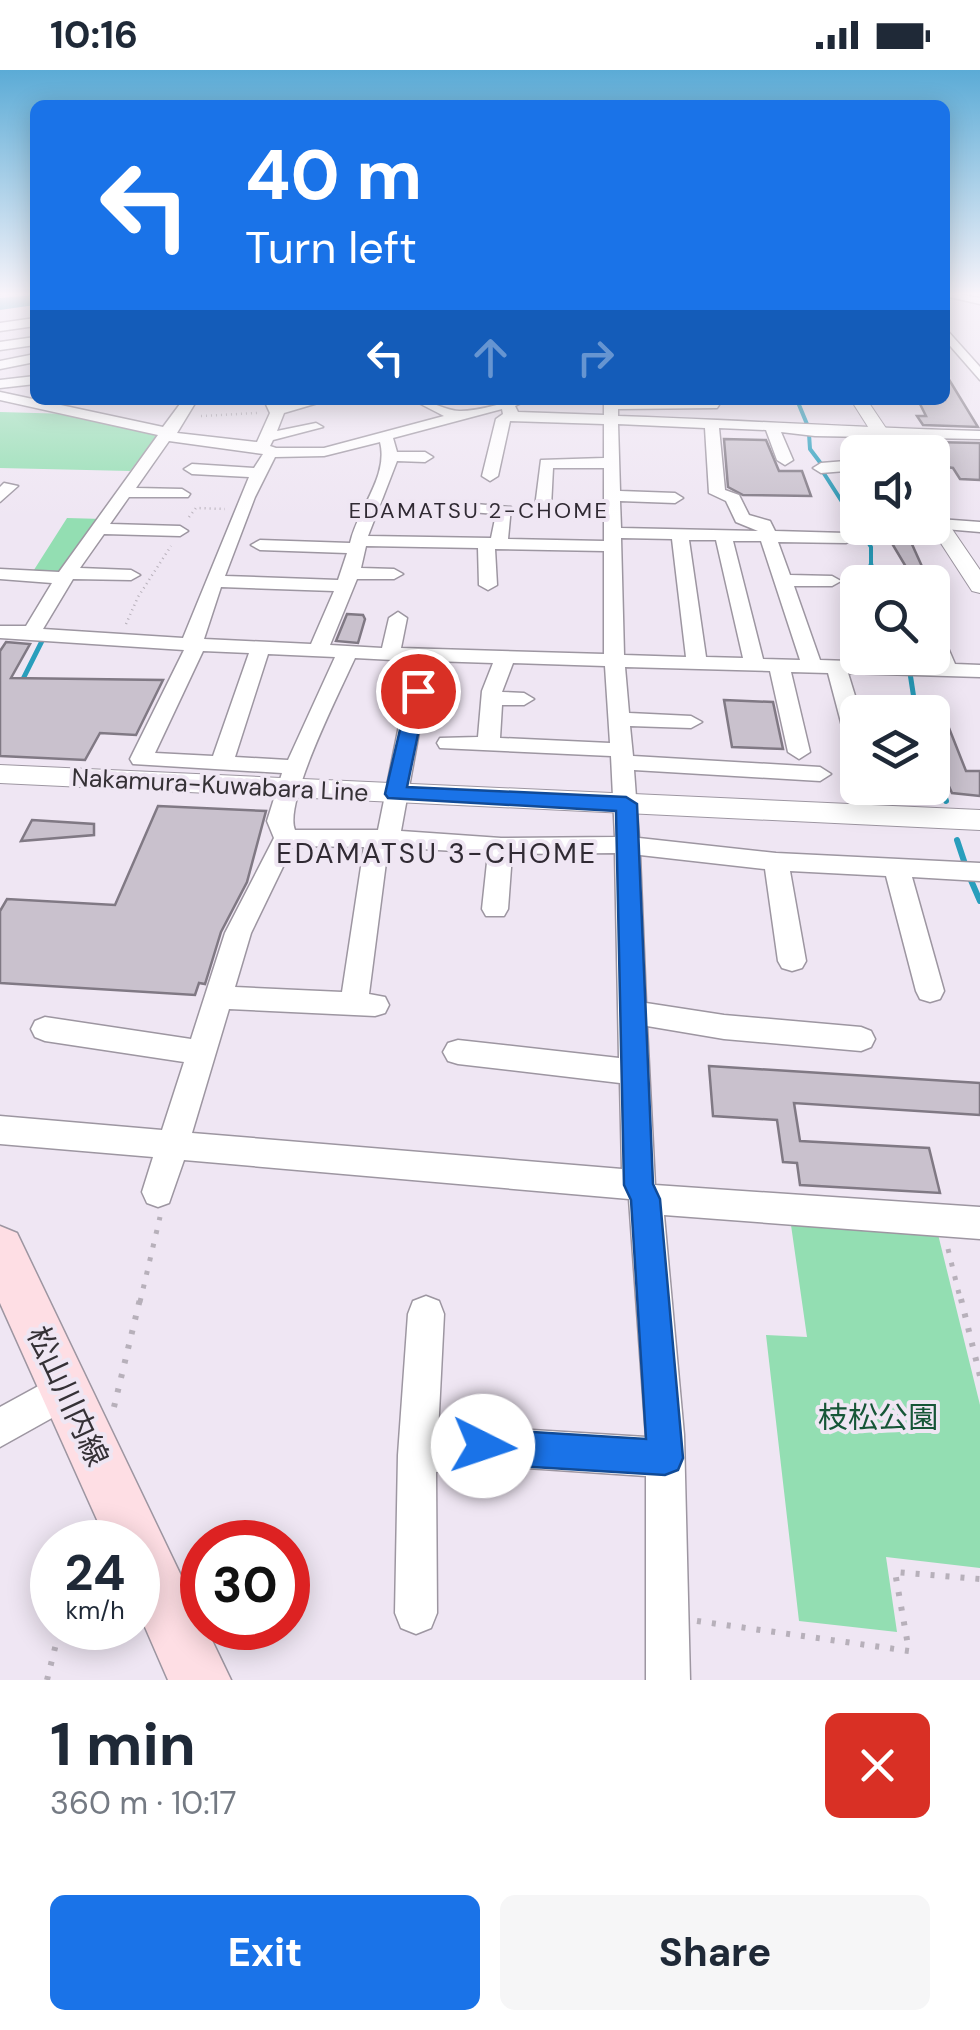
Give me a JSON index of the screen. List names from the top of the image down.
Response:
{
  "streets": {
    "main road": ["松山川内線"],
    "street": ["Nakamura-Kuwabara Line"]
  },
  "districts": ["EDAMATSU 2-CHOME", "EDAMATSU 3-CHOME"],
  "parks": ["枝松公園"],
  "page": {
    "status": "10:16",
    "turn": ["40 m", "Turn left"],
    "speed": "24 km/h",
    "limit": "30",
    "heading": ["1 min", "360 m · 10:17"],
    "buttons": ["Exit", "Share"]
  }
}
